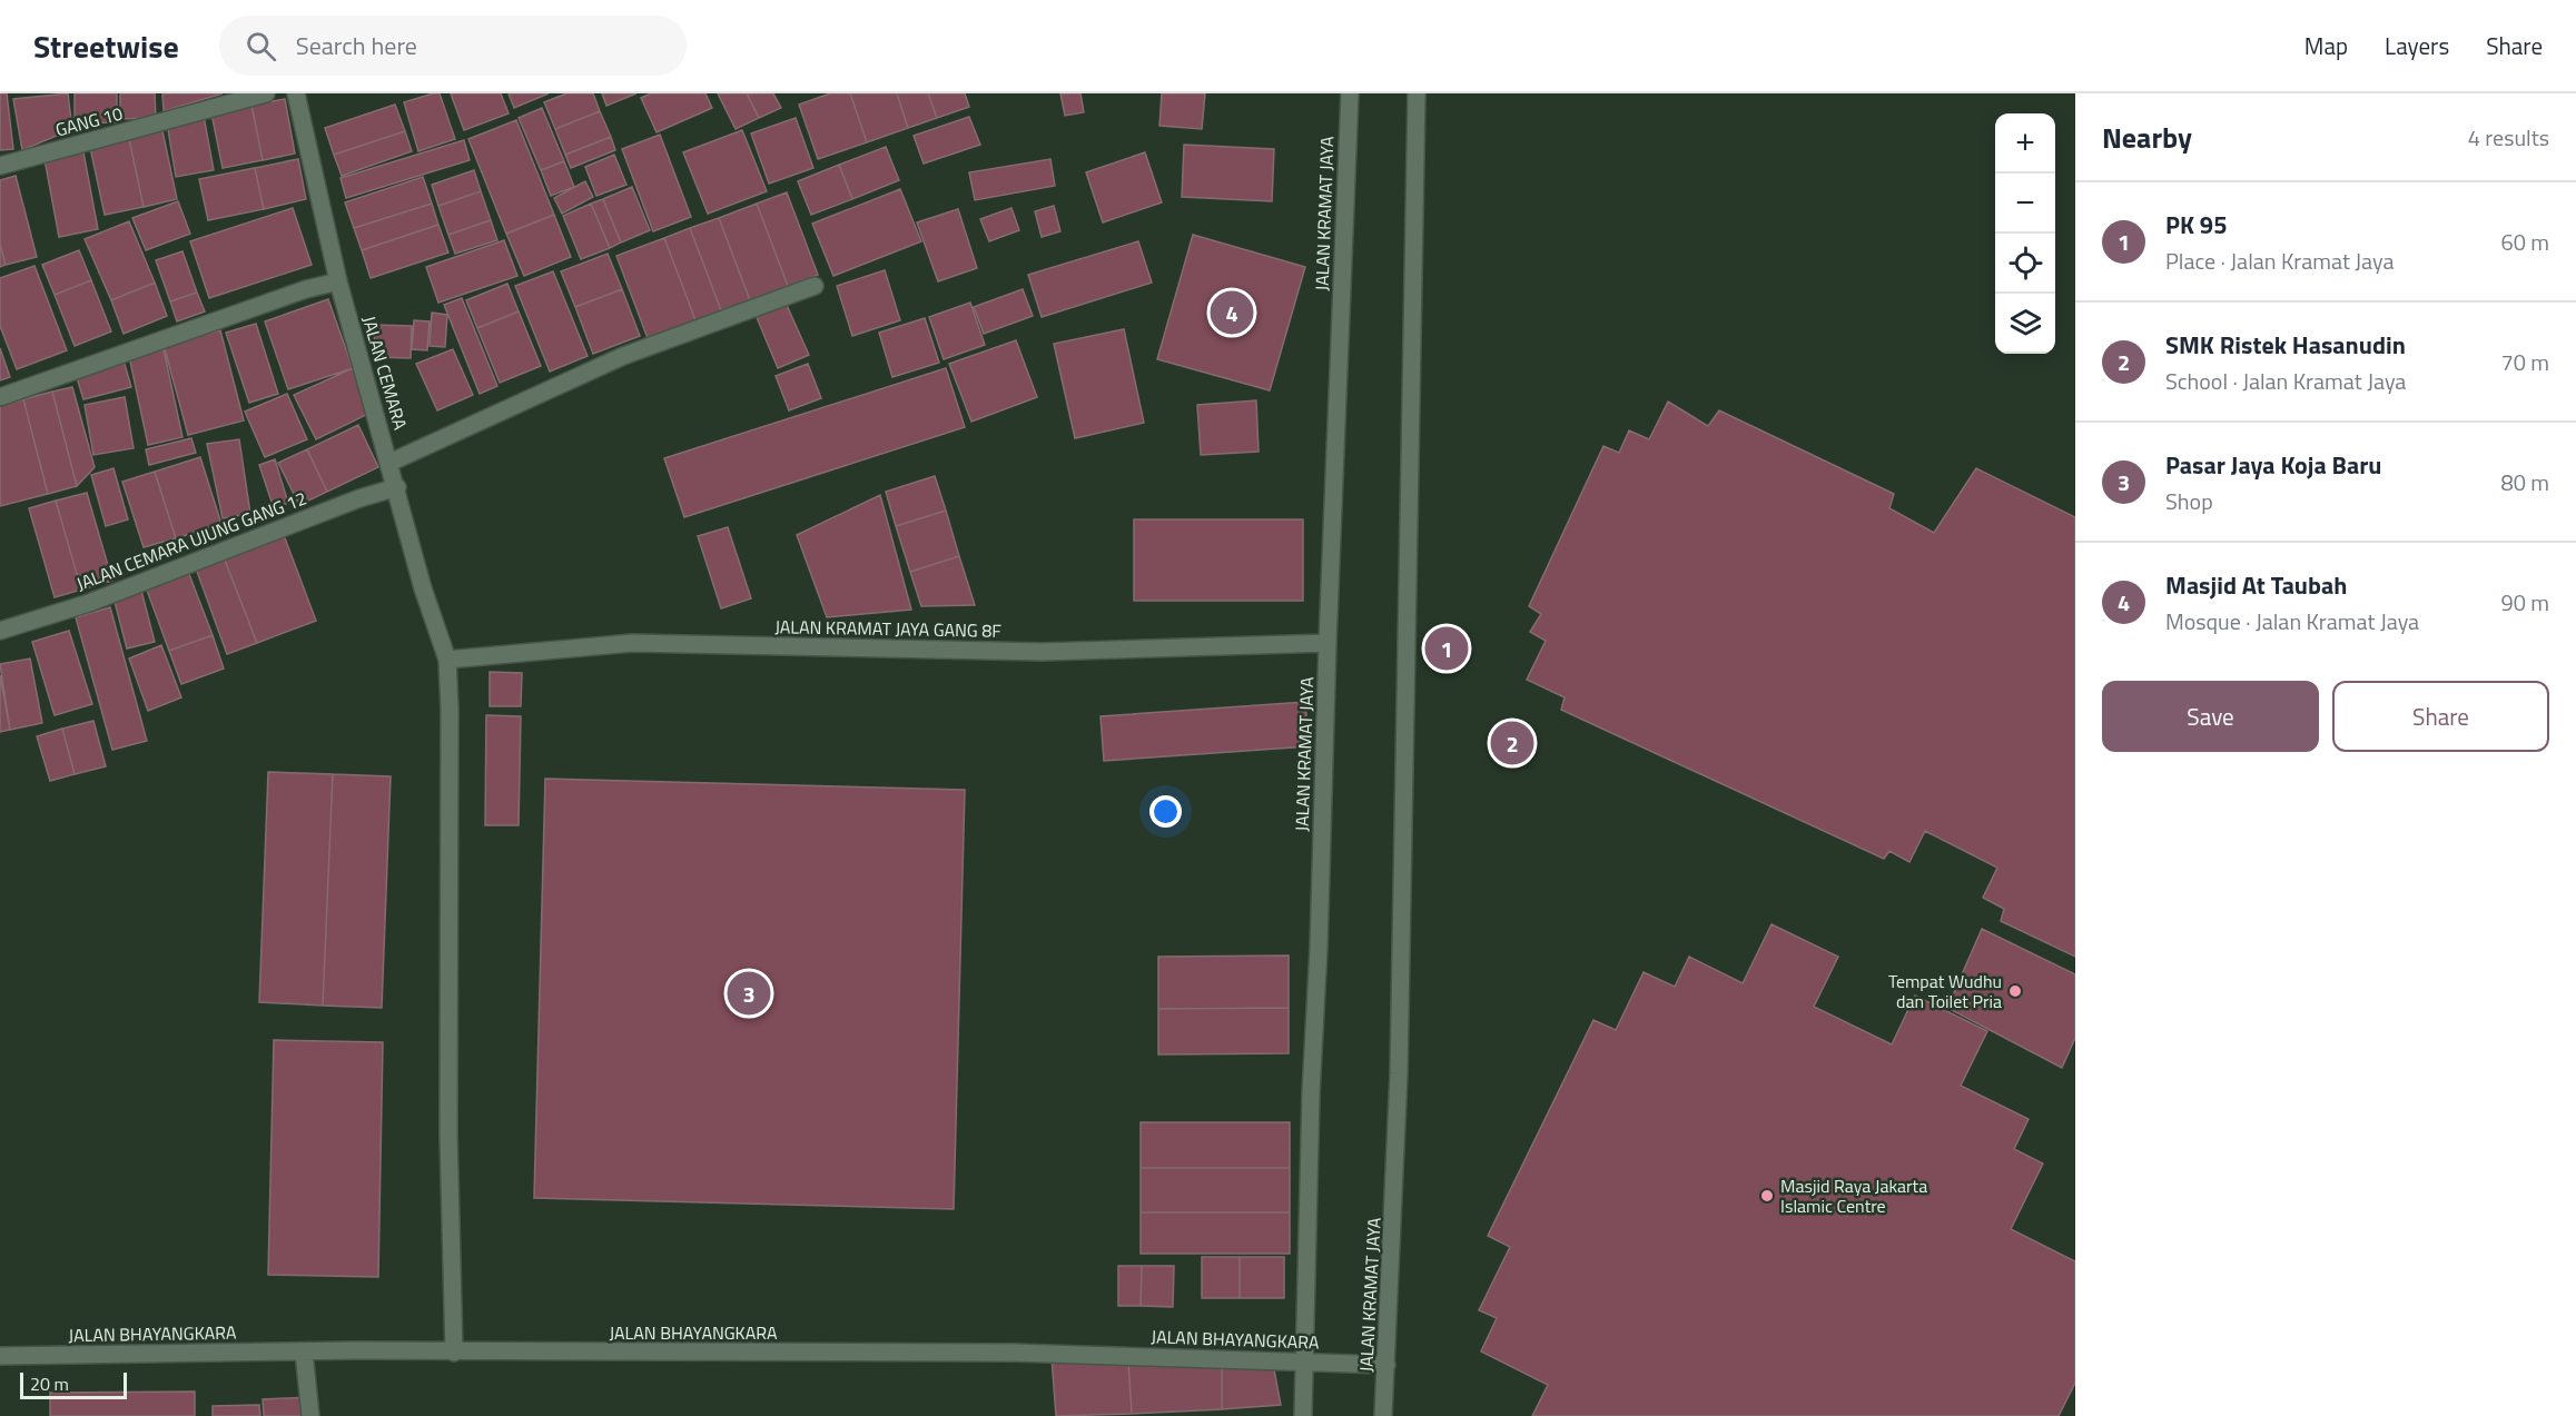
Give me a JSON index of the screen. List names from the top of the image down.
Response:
{
  "streets": {
    "street": [
      "GANG 10",
      "JALAN KRAMAT JAYA",
      "JALAN CEMARA",
      "JALAN CEMARA UJUNG GANG 12",
      "JALAN KRAMAT JAYA GANG 8F",
      "JALAN BHAYANGKARA"
    ]
  },
  "crossings": [
    ["JALAN KRAMAT JAYA", "JALAN KRAMAT JAYA GANG 8F"],
    ["JALAN KRAMAT JAYA", "JALAN BHAYANGKARA"],
    ["JALAN CEMARA", "JALAN CEMARA UJUNG GANG 12"],
    ["JALAN CEMARA", "JALAN KRAMAT JAYA GANG 8F"],
    ["JALAN CEMARA", "JALAN BHAYANGKARA"]
  ],
  "places": ["Tempat Wudhu dan Toilet Pria", "Masjid Raya Jakarta Islamic Centre"],
  "scale_bar": "20 m",
  "page": {
    "header": "Streetwise",
    "search": "Search here",
    "nav": ["Map", "Layers", "Share"],
    "heading": ["Nearby", "4 results"],
    "map_buttons": ["+", "−"],
    "list": [
      {
        "mark": "1",
        "name": "PK 95",
        "note": "Place · Jalan Kramat Jaya",
        "value": "60 m"
      },
      {
        "mark": "2",
        "name": "SMK Ristek Hasanudin",
        "note": "School · Jalan Kramat Jaya",
        "value": "70 m"
      },
      {
        "mark": "3",
        "name": "Pasar Jaya Koja Baru",
        "note": "Shop",
        "value": "80 m"
      },
      {
        "mark": "4",
        "name": "Masjid At Taubah",
        "note": "Mosque · Jalan Kramat Jaya",
        "value": "90 m"
      }
    ],
    "pins": [
      "4",
      "1",
      "2",
      "3"
    ],
    "buttons": ["Save", "Share"],
    "scale": "20 m"
  }
}
